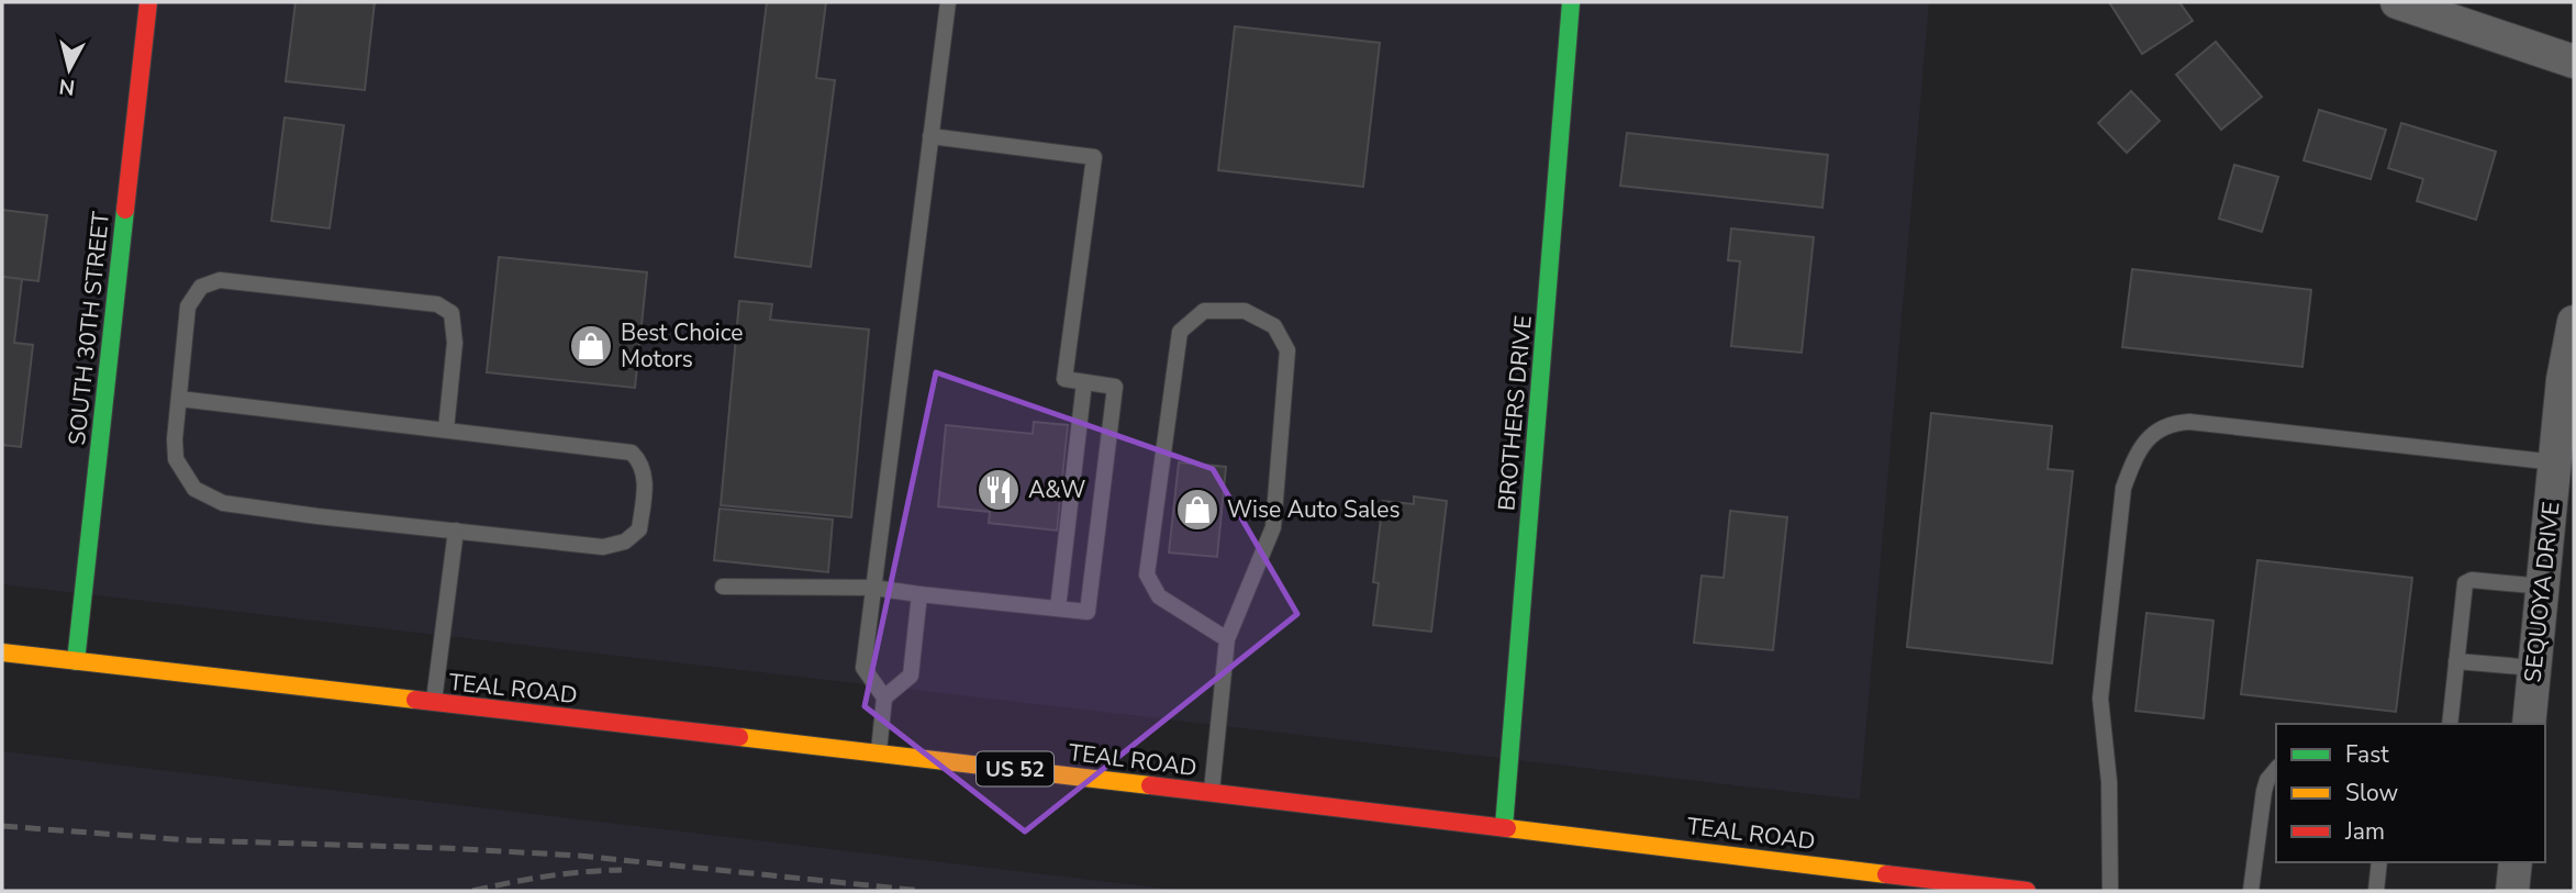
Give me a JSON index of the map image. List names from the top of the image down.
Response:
{
  "streets": {
    "main road": [
      "SOUTH 30TH STREET",
      "BROTHERS DRIVE",
      "TEAL ROAD",
      "US 52"
    ],
    "street": ["SEQUOYA DRIVE"]
  },
  "crossings": [
    ["SOUTH 30TH STREET", "TEAL ROAD"],
    ["BROTHERS DRIVE", "TEAL ROAD"]
  ],
  "places": {
    "shop": ["Best Choice Motors", "Wise Auto Sales"],
    "restaurant": ["A&W"]
  },
  "legend": ["Fast", "Slow", "Jam"],
  "north": "bottom"
}
